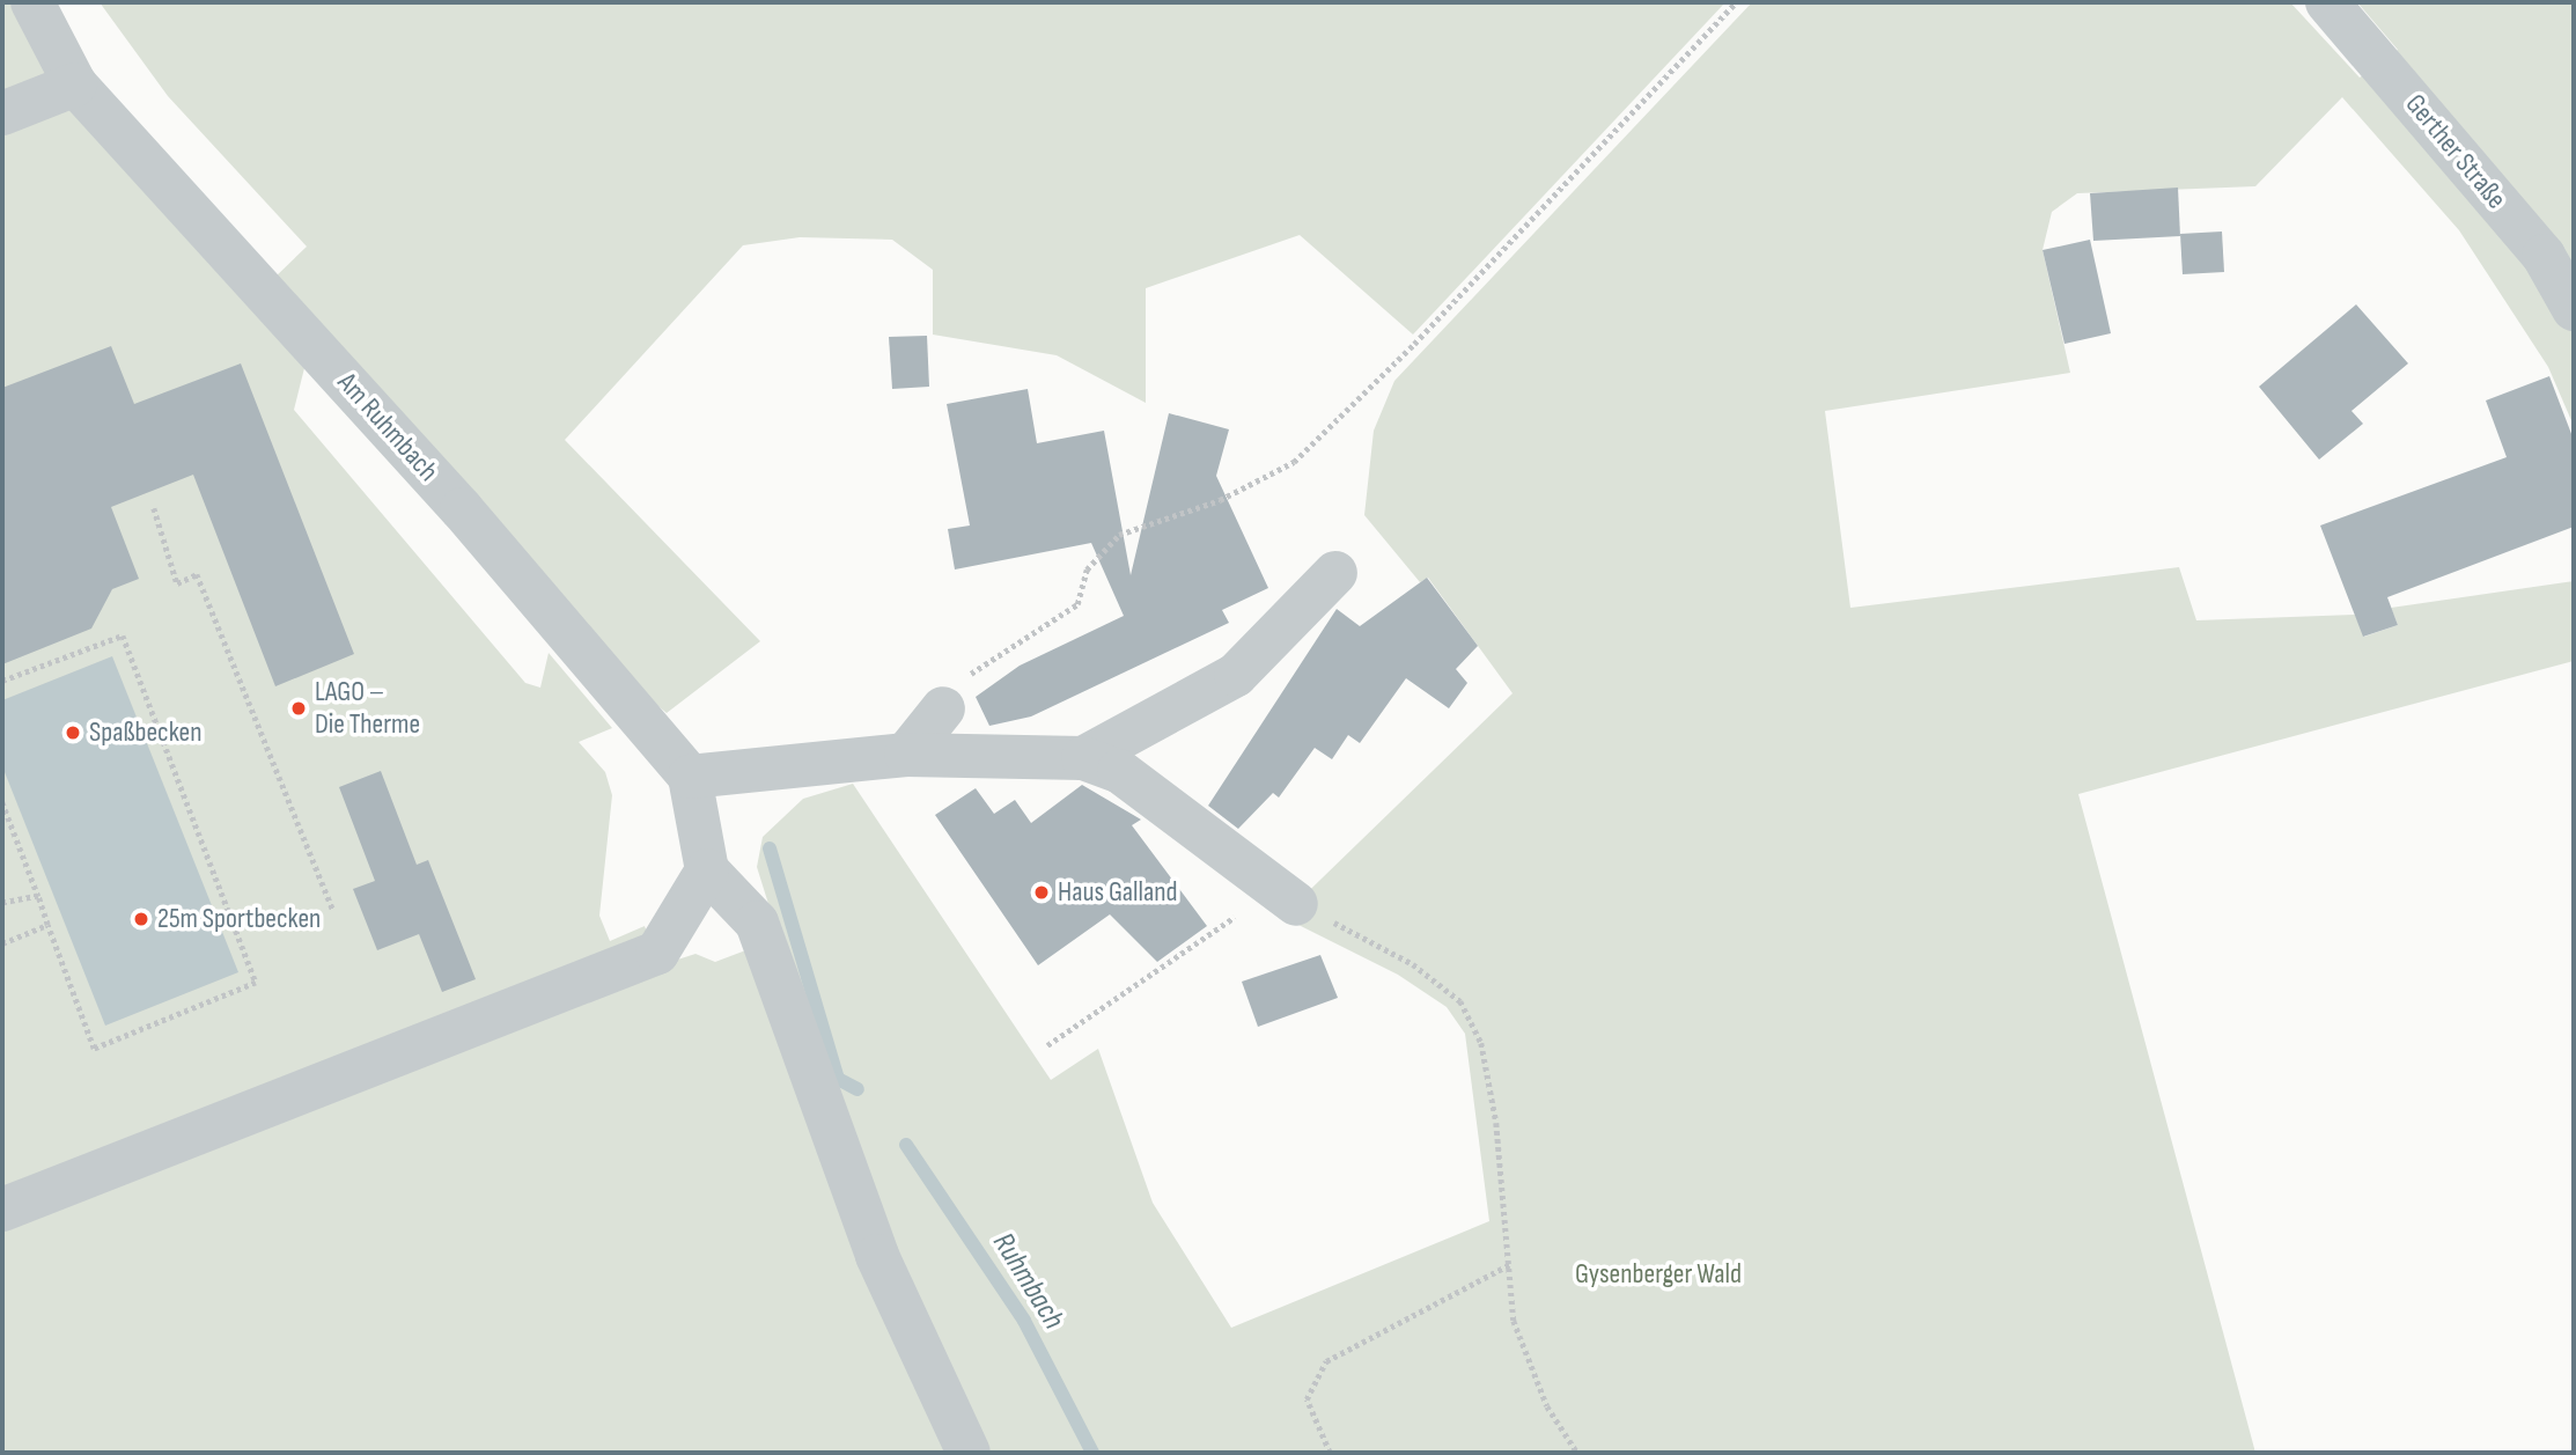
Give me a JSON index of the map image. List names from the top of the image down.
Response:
{
  "streets": {
    "street": ["Gerther Straße", "Am Ruhmbach"]
  },
  "water": ["Ruhmbach"],
  "parks": ["Gysenberger Wald"],
  "places": [
    "LAGO – Die Therme",
    "Spaßbecken",
    "Haus Galland",
    "25m Sportbecken"
  ]
}
